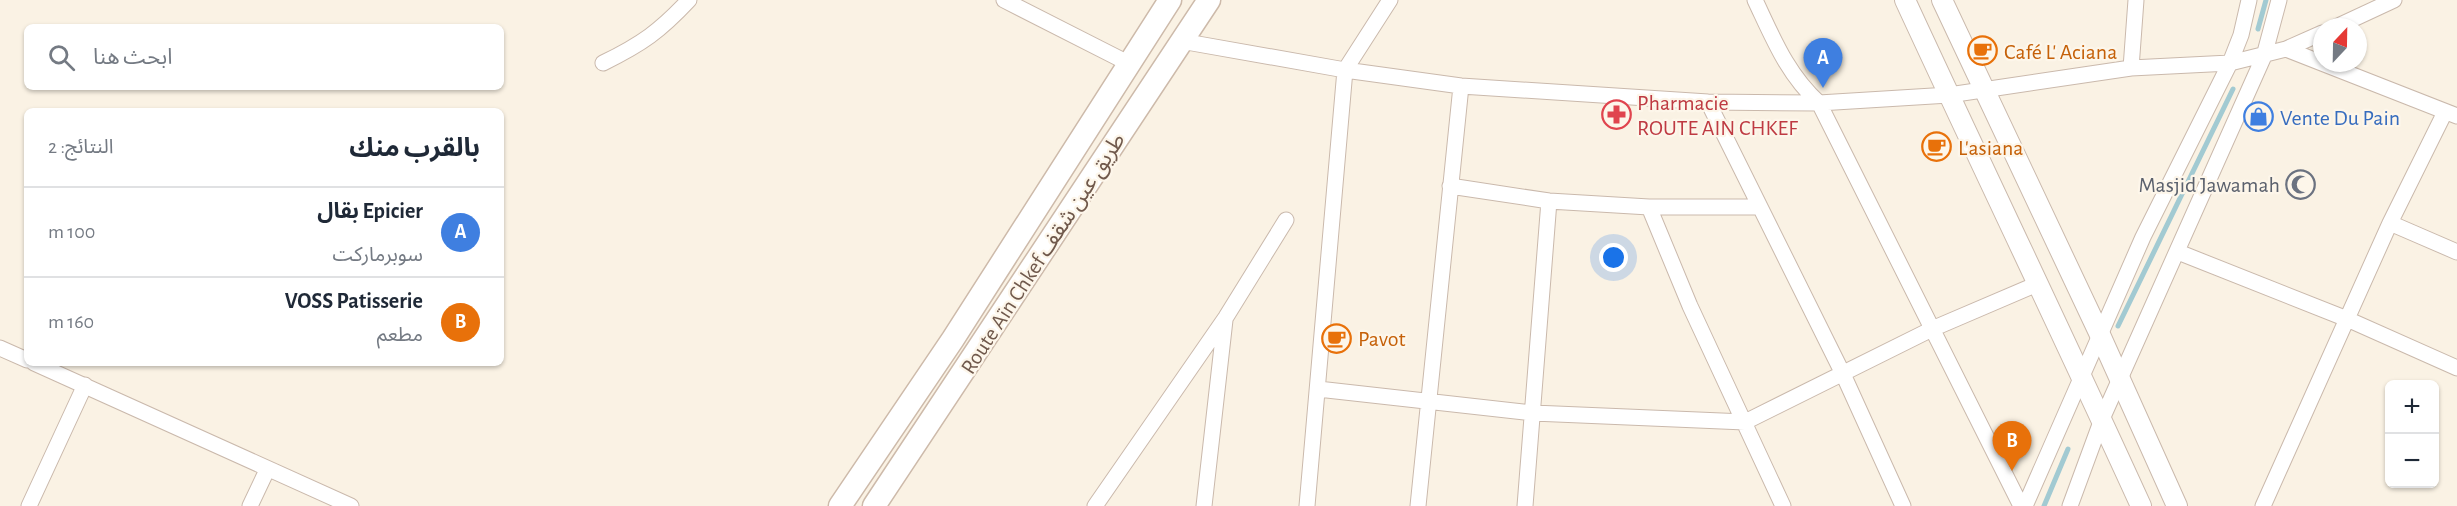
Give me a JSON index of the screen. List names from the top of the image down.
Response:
{
  "streets": {
    "main road": ["Route Aïn Chkef طريق عين شقف"]
  },
  "places": {
    "cafe": ["Café L' Aciana", "L'asiana", "Pavot"],
    "pharmacy": ["Pharmacie ROUTE AIN CHKEF"],
    "shop": ["Vente Du Pain"],
    "mosque": ["Masjid Jawamah"]
  },
  "north": "top",
  "page": {
    "search": "ابحث هنا",
    "pins": ["A", "B"],
    "heading": ["بالقرب منك", "النتائج: 2"],
    "list": [
      {
        "mark": "A",
        "name": "Epicier بقال",
        "note": "سوبرماركت",
        "value": "100 m"
      },
      {
        "mark": "B",
        "name": "VOSS Patisserie",
        "note": "مطعم",
        "value": "160 m"
      }
    ],
    "map_buttons": ["+", "−"]
  }
}
